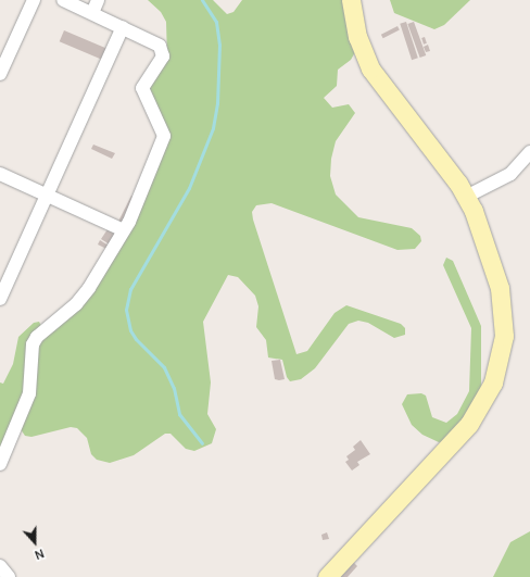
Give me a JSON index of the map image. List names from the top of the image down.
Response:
{
  "north": "bottom"
}
